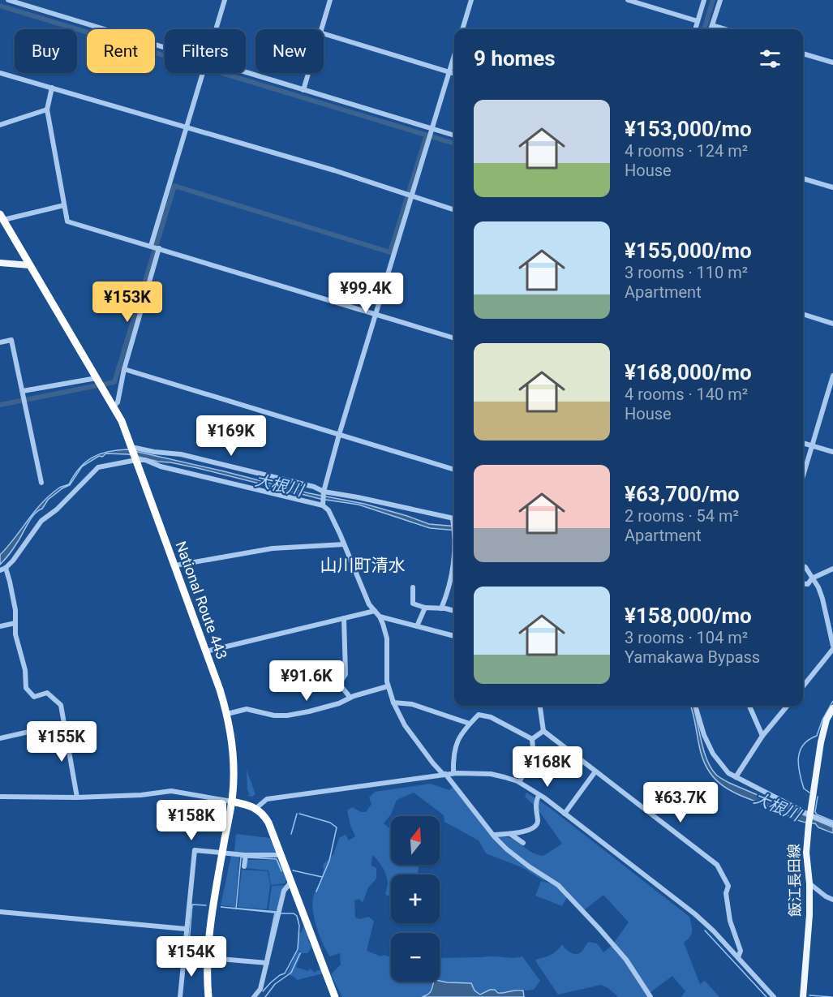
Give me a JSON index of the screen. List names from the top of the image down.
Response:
{
  "streets": {
    "highway": ["National Route 443"],
    "main road": ["飯江長田線"]
  },
  "districts": ["山川町清水"],
  "water": ["大根川"],
  "north": "top",
  "page": {
    "chip": [
      "Buy",
      "Rent",
      "Filters",
      "New"
    ],
    "heading": "9 homes",
    "list": [
      {
        "name": "¥153,000/mo",
        "note": "4 rooms · 124 m² · House"
      },
      {
        "name": "¥155,000/mo",
        "note": "3 rooms · 110 m² · Apartment"
      },
      {
        "name": "¥168,000/mo",
        "note": "4 rooms · 140 m² · House"
      },
      {
        "name": "¥63,700/mo",
        "note": "2 rooms · 54 m² · Apartment"
      },
      {
        "name": "¥158,000/mo",
        "note": "3 rooms · 104 m² · Yamakawa Bypass"
      }
    ],
    "price": [
      "¥99.4K",
      "¥153K",
      "¥169K",
      "¥91.6K",
      "¥155K",
      "¥168K",
      "¥63.7K",
      "¥158K",
      "¥154K"
    ],
    "map_buttons": ["+", "−"]
  }
}
